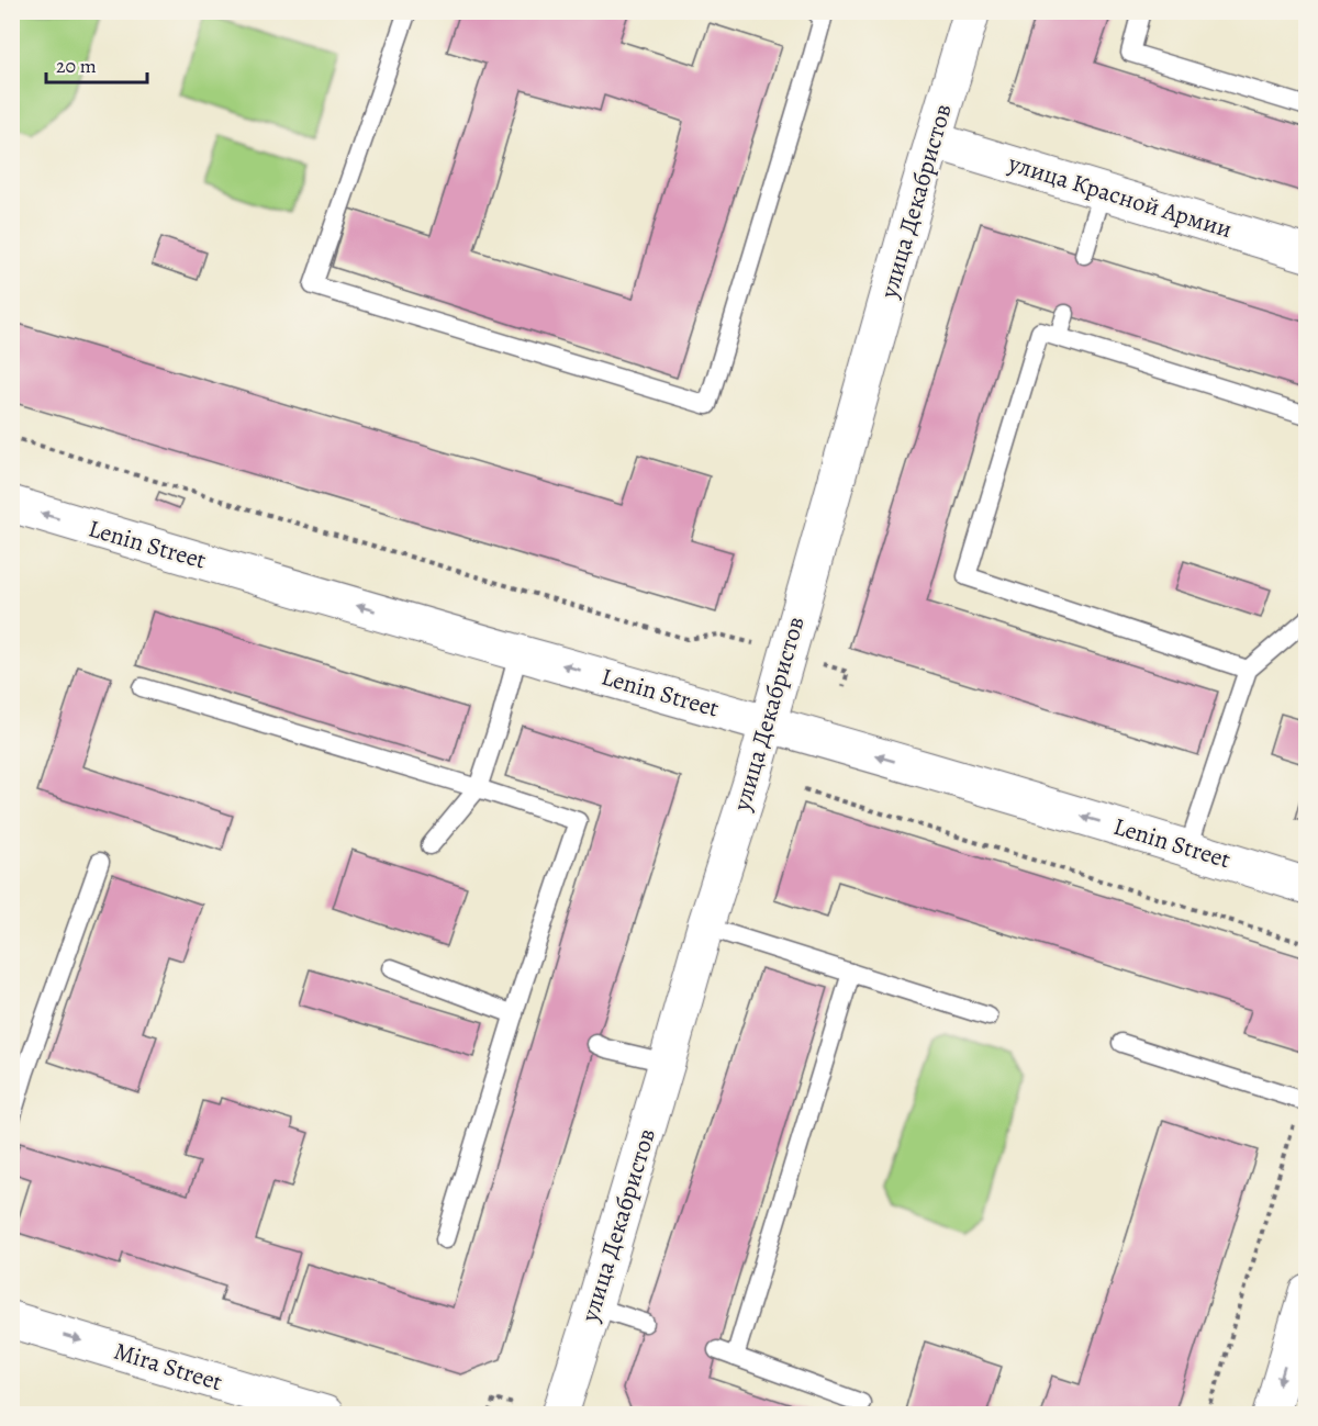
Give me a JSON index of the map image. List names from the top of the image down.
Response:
{
  "streets": {
    "street": [
      "улица Красной Армии",
      "улица Декабристов",
      "Lenin Street",
      "Mira Street"
    ]
  },
  "crossings": [
    ["улица Красной Армии", "улица Декабристов"],
    ["улица Декабристов", "Lenin Street"]
  ],
  "one_way": ["Lenin Street", "Mira Street"],
  "scale_bar": "20 m"
}
